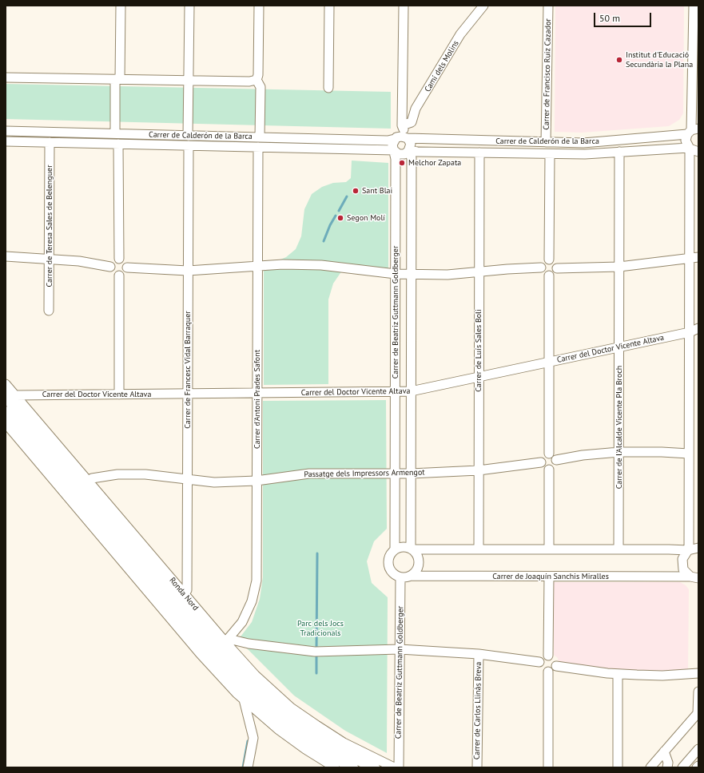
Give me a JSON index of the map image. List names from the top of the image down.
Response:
{
  "streets": {
    "main road": ["Ronda Nord"],
    "street": [
      "Camí dels Molins",
      "Carrer de Francisco Ruiz Cazador",
      "Carrer de Calderón de la Barca",
      "Carrer de Teresa Sales de Belenguer",
      "Carrer de Beatriz Guttmann Goldberger",
      "Carrer del Doctor Vicente Altava",
      "Carrer de Luís Sales Boli",
      "Carrer de Francesc Vidal Barraquer",
      "Carrer d'Antoni Prades Safont",
      "Carrer de l'Alcalde Vicente Pla Broch",
      "Passatge dels Impressors Armengot",
      "Carrer de Joaquín Sanchis Miralles",
      "Carrer de Carlos Llinàs Breva"
    ]
  },
  "crossings": [
    ["Carrer de Francisco Ruiz Cazador", "Carrer de Calderón de la Barca"],
    ["Carrer de Calderón de la Barca", "Carrer de Teresa Sales de Belenguer"],
    ["Carrer de Calderón de la Barca", "Carrer de Beatriz Guttmann Goldberger"],
    ["Carrer de Calderón de la Barca", "Carrer de Luís Sales Boli"],
    ["Carrer de Calderón de la Barca", "Carrer de Francesc Vidal Barraquer"],
    ["Carrer de Calderón de la Barca", "Carrer d'Antoni Prades Safont"],
    ["Carrer de Calderón de la Barca", "Carrer de l'Alcalde Vicente Pla Broch"],
    ["Carrer de Beatriz Guttmann Goldberger", "Carrer del Doctor Vicente Altava"],
    ["Carrer de Beatriz Guttmann Goldberger", "Passatge dels Impressors Armengot"],
    ["Carrer de Beatriz Guttmann Goldberger", "Carrer de Joaquín Sanchis Miralles"],
    ["Carrer del Doctor Vicente Altava", "Carrer de Luís Sales Boli"],
    ["Carrer del Doctor Vicente Altava", "Carrer de Francesc Vidal Barraquer"],
    ["Carrer del Doctor Vicente Altava", "Carrer d'Antoni Prades Safont"],
    ["Carrer del Doctor Vicente Altava", "Carrer de l'Alcalde Vicente Pla Broch"],
    ["Carrer del Doctor Vicente Altava", "Ronda Nord"],
    ["Carrer de Luís Sales Boli", "Passatge dels Impressors Armengot"],
    ["Carrer de Francesc Vidal Barraquer", "Passatge dels Impressors Armengot"],
    ["Carrer de Francesc Vidal Barraquer", "Ronda Nord"],
    ["Carrer d'Antoni Prades Safont", "Passatge dels Impressors Armengot"],
    ["Carrer d'Antoni Prades Safont", "Ronda Nord"]
  ],
  "parks": ["Parc dels Jocs Tradicionals"],
  "places": [
    "Institut d'Educació Secundària la Plana",
    "Melchor Zapata",
    "Sant Blai",
    "Segon Molí"
  ],
  "scale_bar": "50 m"
}
